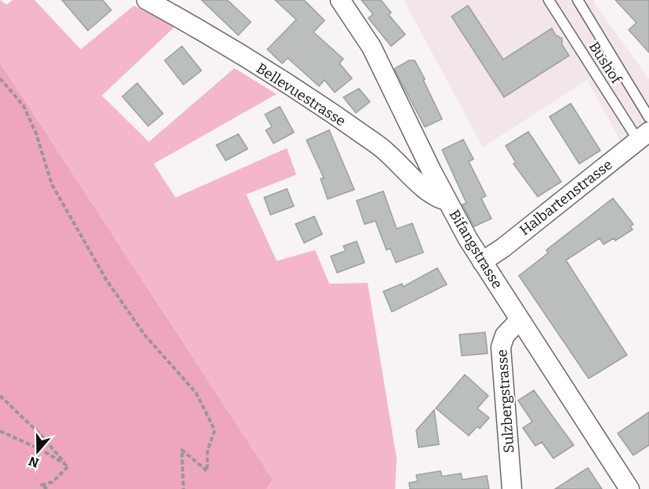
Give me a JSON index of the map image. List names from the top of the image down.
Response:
{
  "streets": {
    "street": [
      "Bellevuestrasse",
      "Halbartenstrasse",
      "Bifangstrasse",
      "Sulzbergstrasse"
    ],
    "lane": ["Bushof"]
  },
  "crossings": [
    ["Bushof", "Halbartenstrasse"],
    ["Bellevuestrasse", "Bifangstrasse"],
    ["Halbartenstrasse", "Bifangstrasse"],
    ["Bifangstrasse", "Sulzbergstrasse"]
  ],
  "north": "bottom"
}
